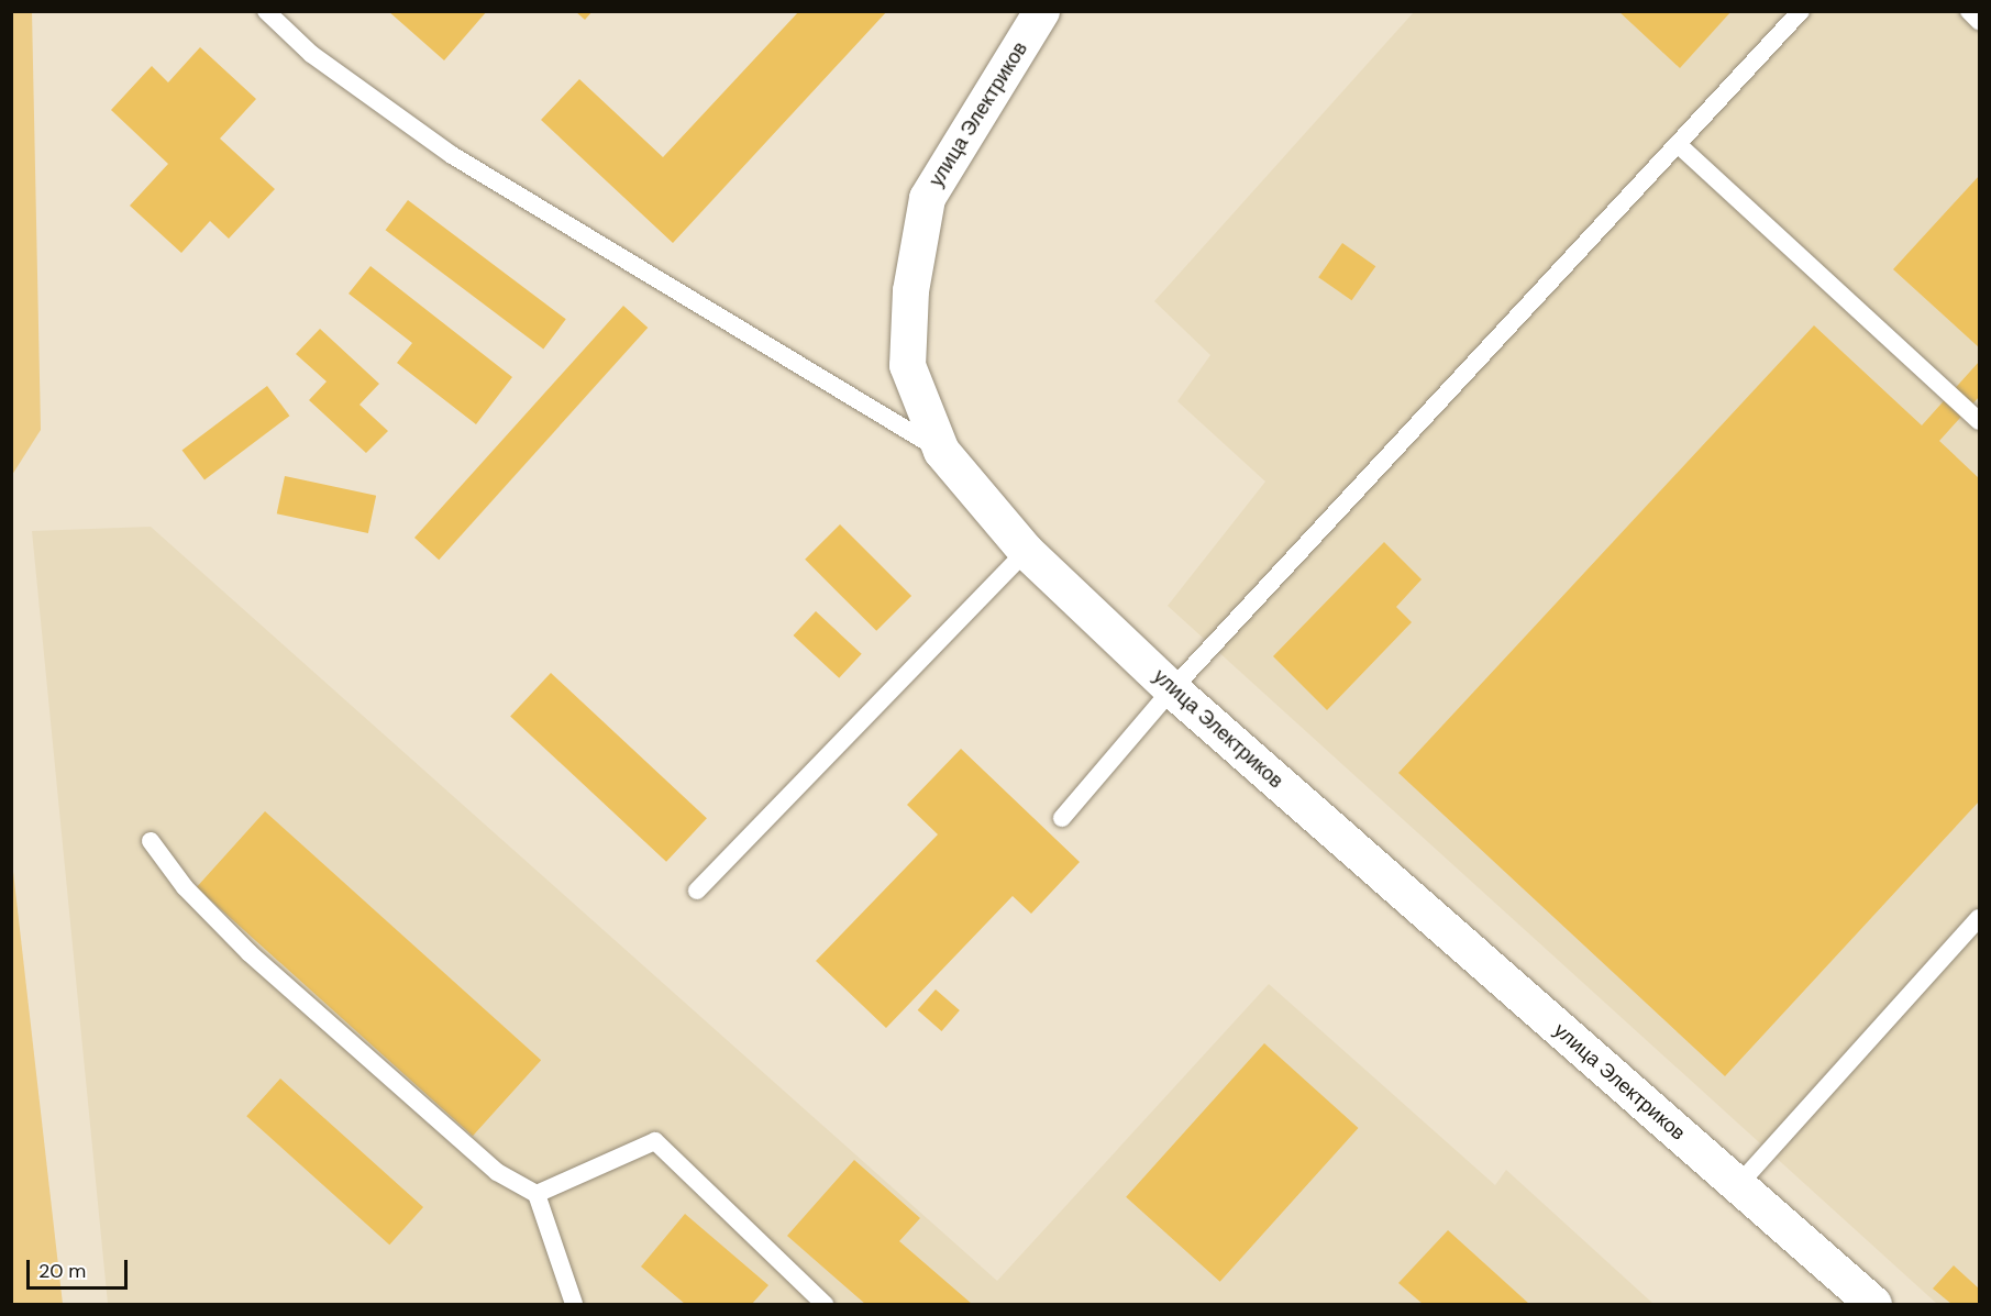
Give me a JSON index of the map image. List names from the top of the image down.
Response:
{
  "streets": {
    "street": ["улица Электриков"]
  },
  "scale_bar": "20 m"
}
